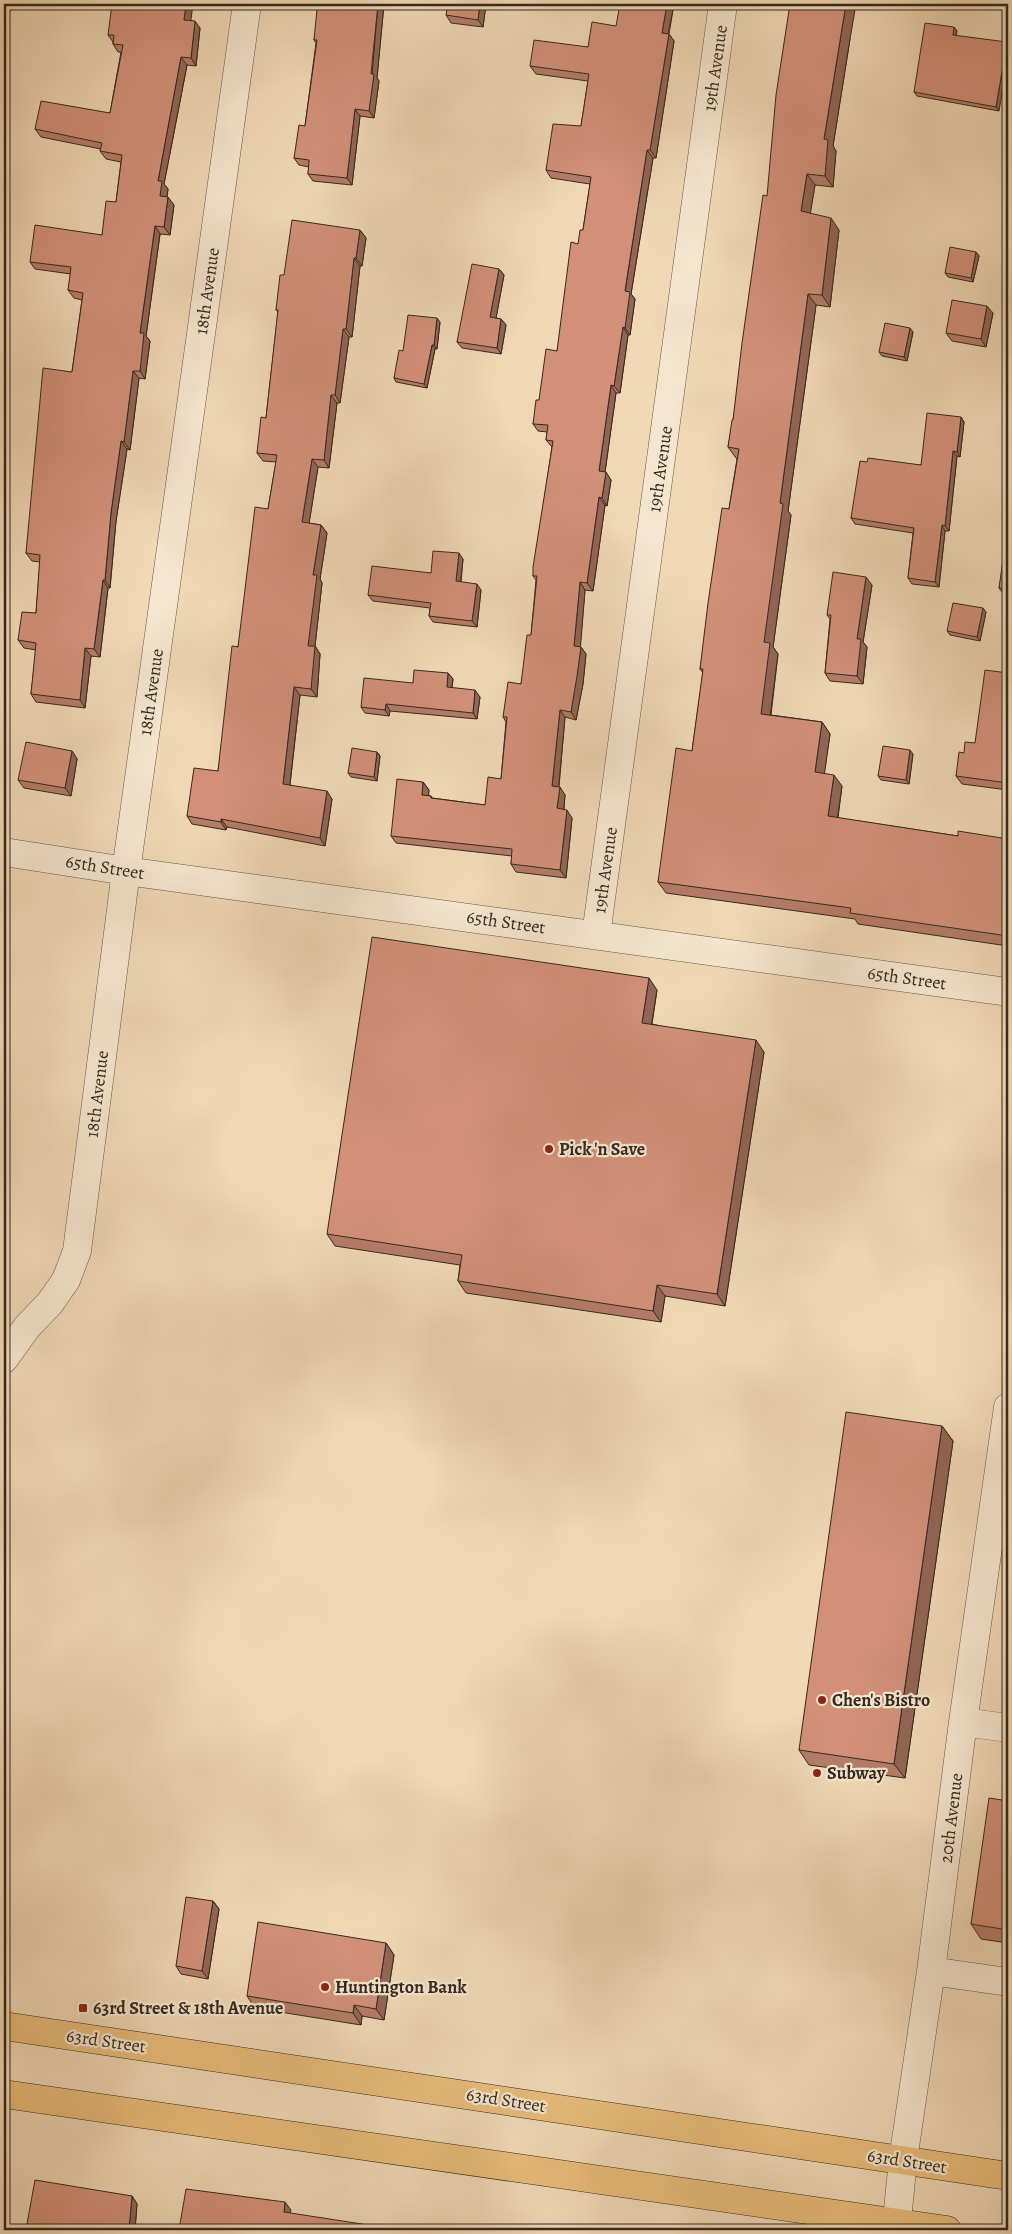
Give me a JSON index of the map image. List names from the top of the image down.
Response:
{
  "streets": {
    "main road": ["63rd Street"],
    "street": [
      "19th Avenue",
      "18th Avenue",
      "65th Street",
      "20th Avenue"
    ]
  },
  "crossings": [
    ["19th Avenue", "65th Street"],
    ["18th Avenue", "65th Street"],
    ["20th Avenue", "63rd Street"]
  ],
  "places": {
    "other": [
      "Pick 'n Save",
      "Chen's Bistro",
      "Subway",
      "Huntington Bank"
    ],
    "transit": ["63rd Street & 18th Avenue"]
  }
}
